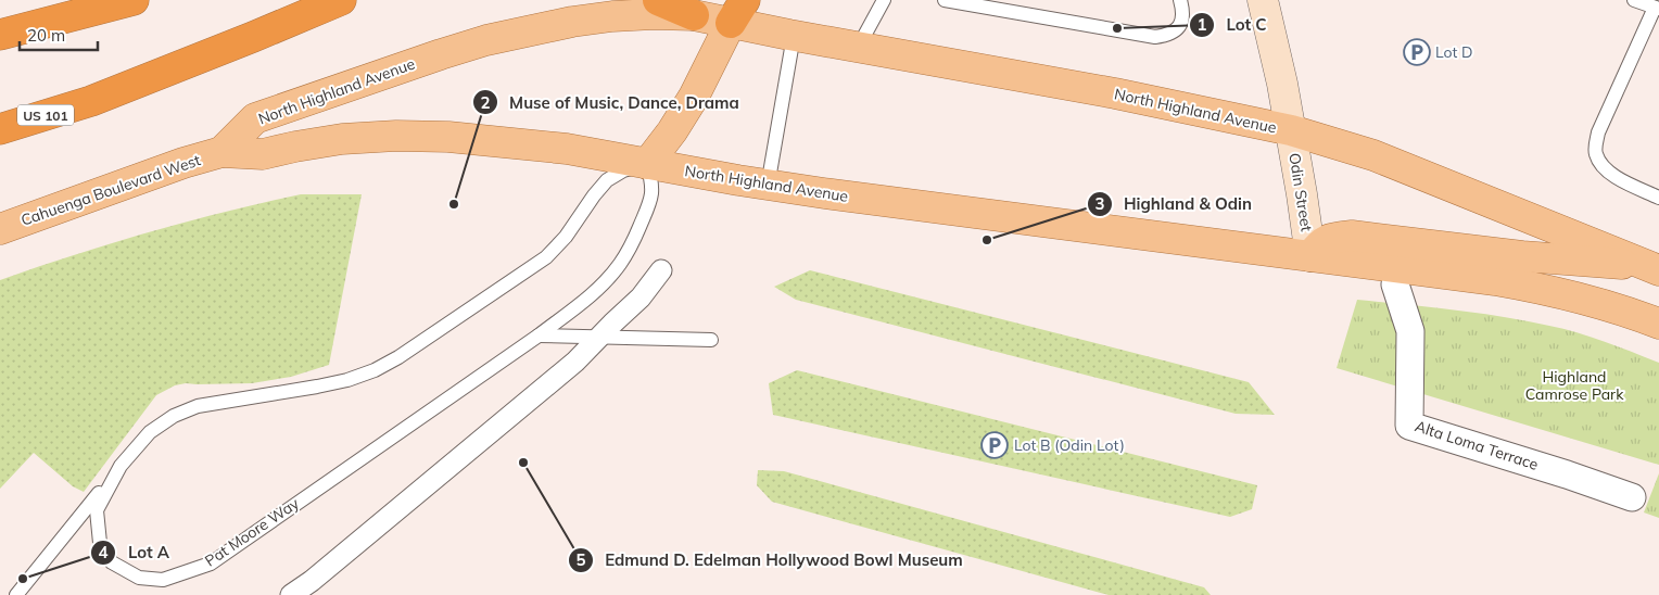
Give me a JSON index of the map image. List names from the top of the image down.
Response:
{
  "streets": {
    "highway": ["US 101"],
    "main road": ["North Highland Avenue", "Cahuenga Boulevard West", "Odin Street"],
    "street": ["Alta Loma Terrace"],
    "lane": ["Pat Moore Way"]
  },
  "crossings": [
    ["North Highland Avenue", "Cahuenga Boulevard West"],
    ["North Highland Avenue", "Odin Street"],
    ["North Highland Avenue", "Alta Loma Terrace"],
    ["North Highland Avenue", "Pat Moore Way"]
  ],
  "parks": ["Highland Camrose Park"],
  "places": {
    "other": [
      "Lot C",
      "Muse of Music, Dance, Drama",
      "Highland & Odin",
      "Edmund D. Edelman Hollywood Bowl Museum",
      "Lot A"
    ],
    "parking": ["Lot D", "Lot B (Odin Lot)"]
  },
  "scale_bar": "20 m"
}
